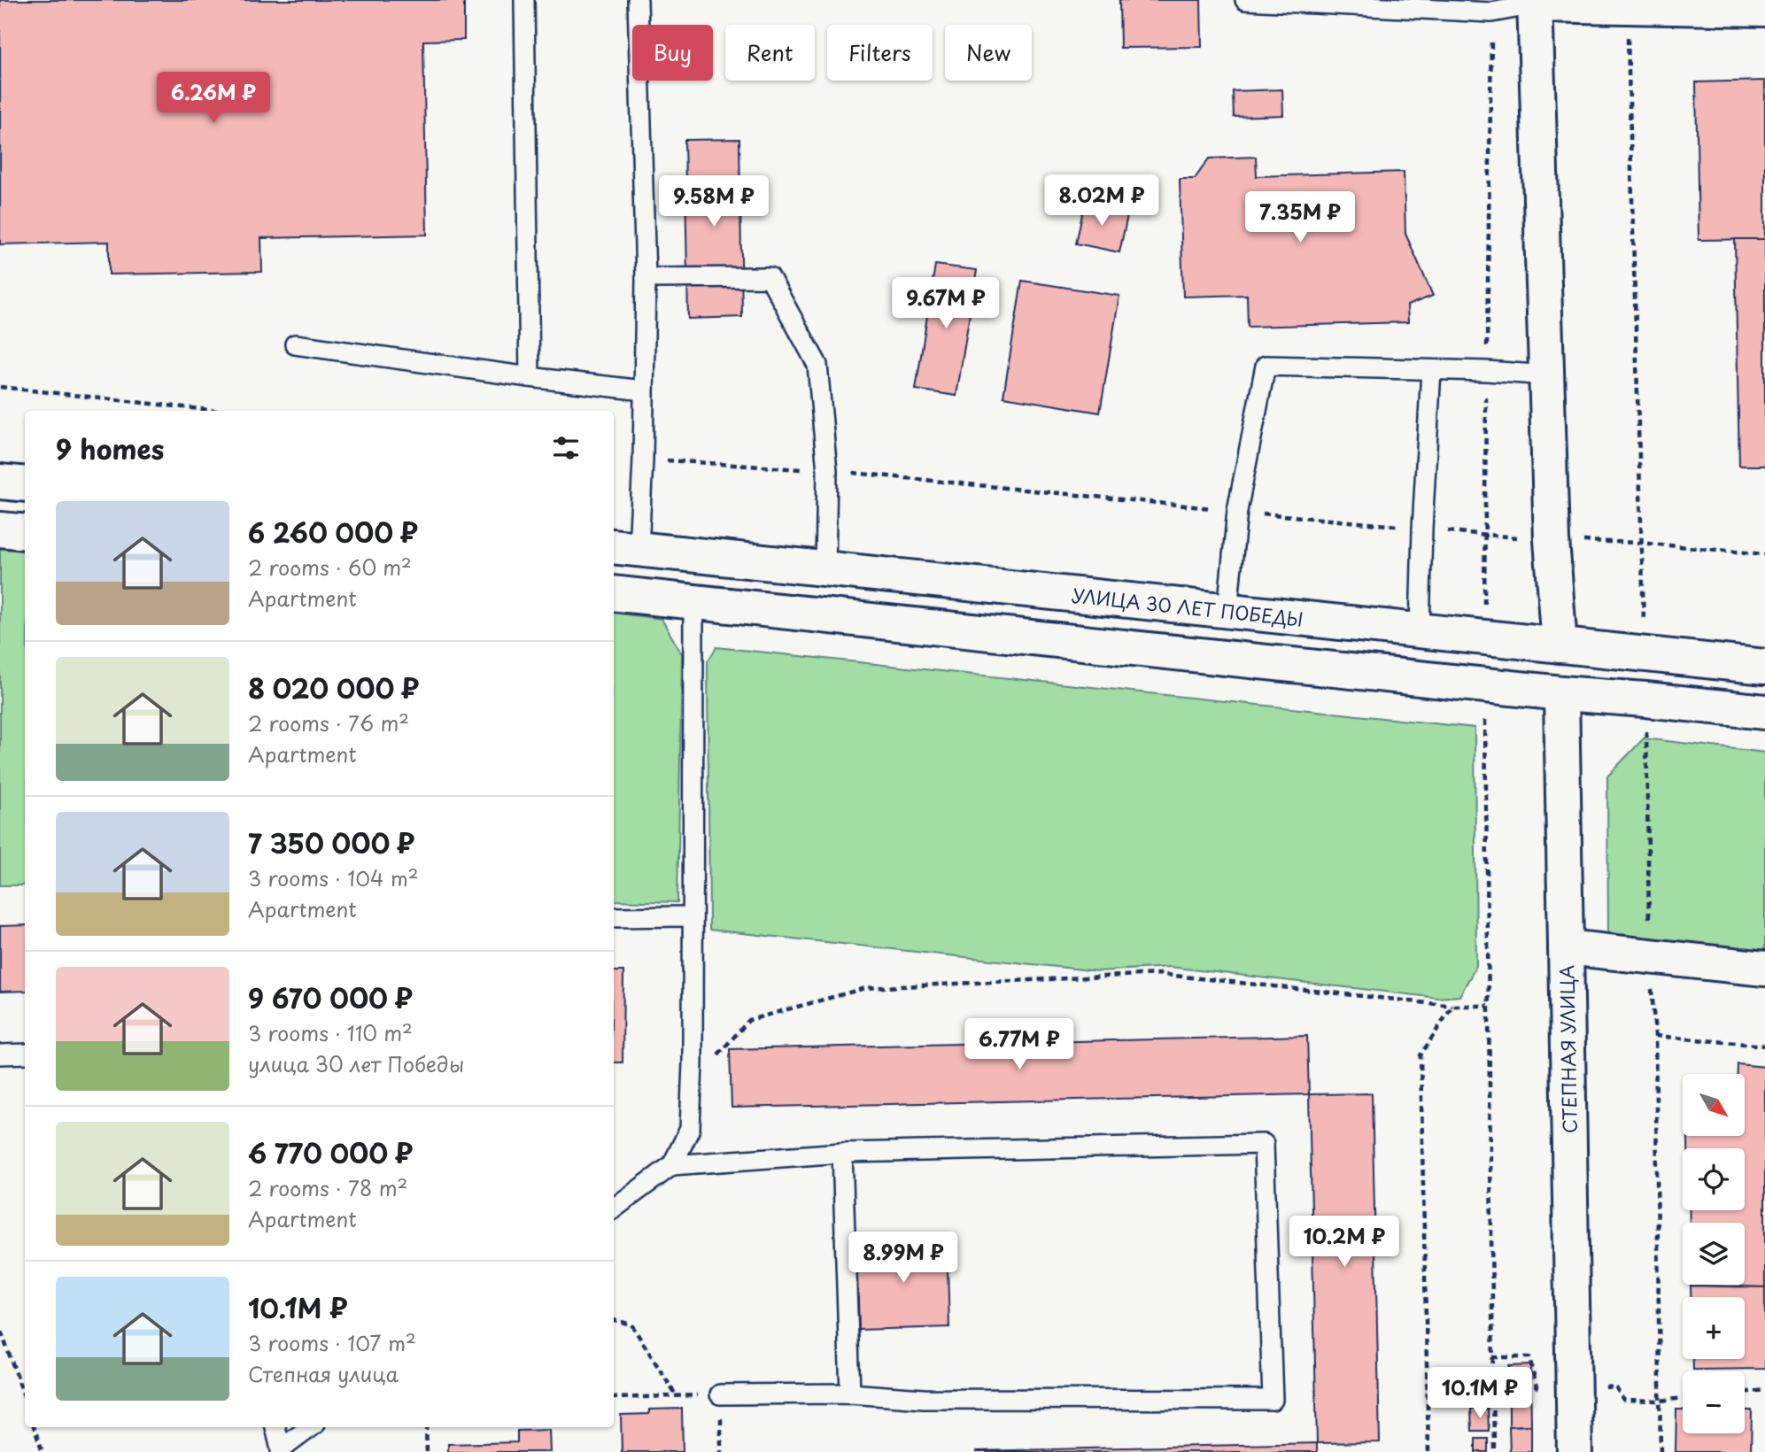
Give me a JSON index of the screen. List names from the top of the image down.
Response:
{
  "streets": {
    "main road": ["УЛИЦА 30 ЛЕТ ПОБЕДЫ", "СТЕПНАЯ УЛИЦА"]
  },
  "crossings": [
    ["УЛИЦА 30 ЛЕТ ПОБЕДЫ", "СТЕПНАЯ УЛИЦА"]
  ],
  "north": "bottom right",
  "page": {
    "chip": [
      "Buy",
      "Rent",
      "Filters",
      "New"
    ],
    "price": [
      "6.26M ₽",
      "8.02M ₽",
      "9.58M ₽",
      "7.35M ₽",
      "9.67M ₽",
      "6.77M ₽",
      "10.2M ₽",
      "8.99M ₽",
      "10.1M ₽"
    ],
    "heading": "9 homes",
    "list": [
      {
        "name": "6 260 000 ₽",
        "note": "2 rooms · 60 m² · Apartment"
      },
      {
        "name": "8 020 000 ₽",
        "note": "2 rooms · 76 m² · Apartment"
      },
      {
        "name": "7 350 000 ₽",
        "note": "3 rooms · 104 m² · Apartment"
      },
      {
        "name": "9 670 000 ₽",
        "note": "3 rooms · 110 m² · улица 30 лет Победы"
      },
      {
        "name": "6 770 000 ₽",
        "note": "2 rooms · 78 m² · Apartment"
      },
      {
        "name": "10.1M ₽",
        "note": "3 rooms · 107 m² · Степная улица"
      }
    ],
    "map_buttons": ["+", "−"]
  }
}
